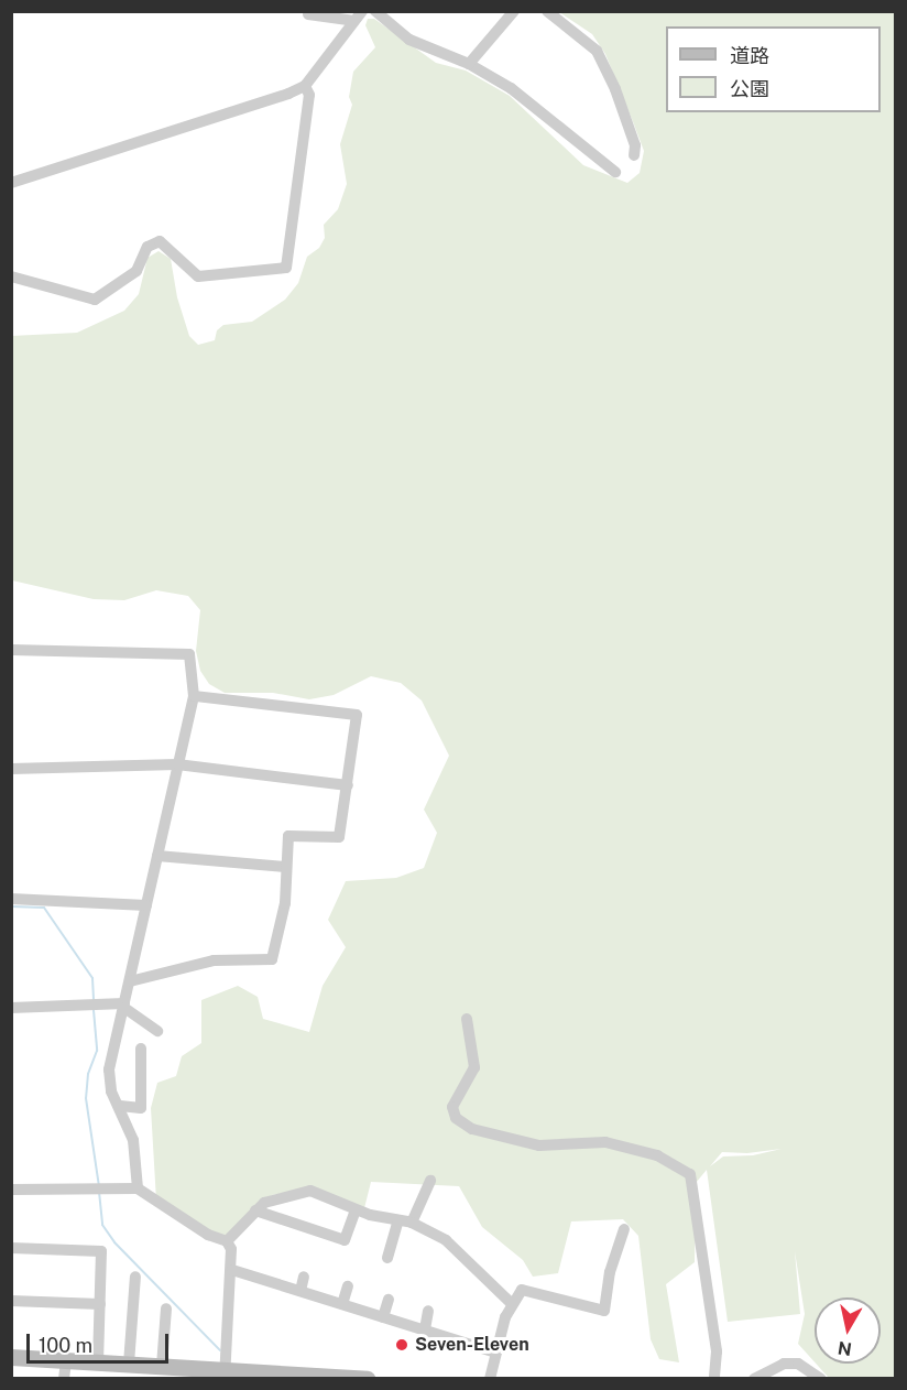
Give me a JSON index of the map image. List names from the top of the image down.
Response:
{
  "places": ["Seven-Eleven"],
  "legend": ["道路", "公園"],
  "scale_bar": "100 m",
  "north": "bottom"
}
